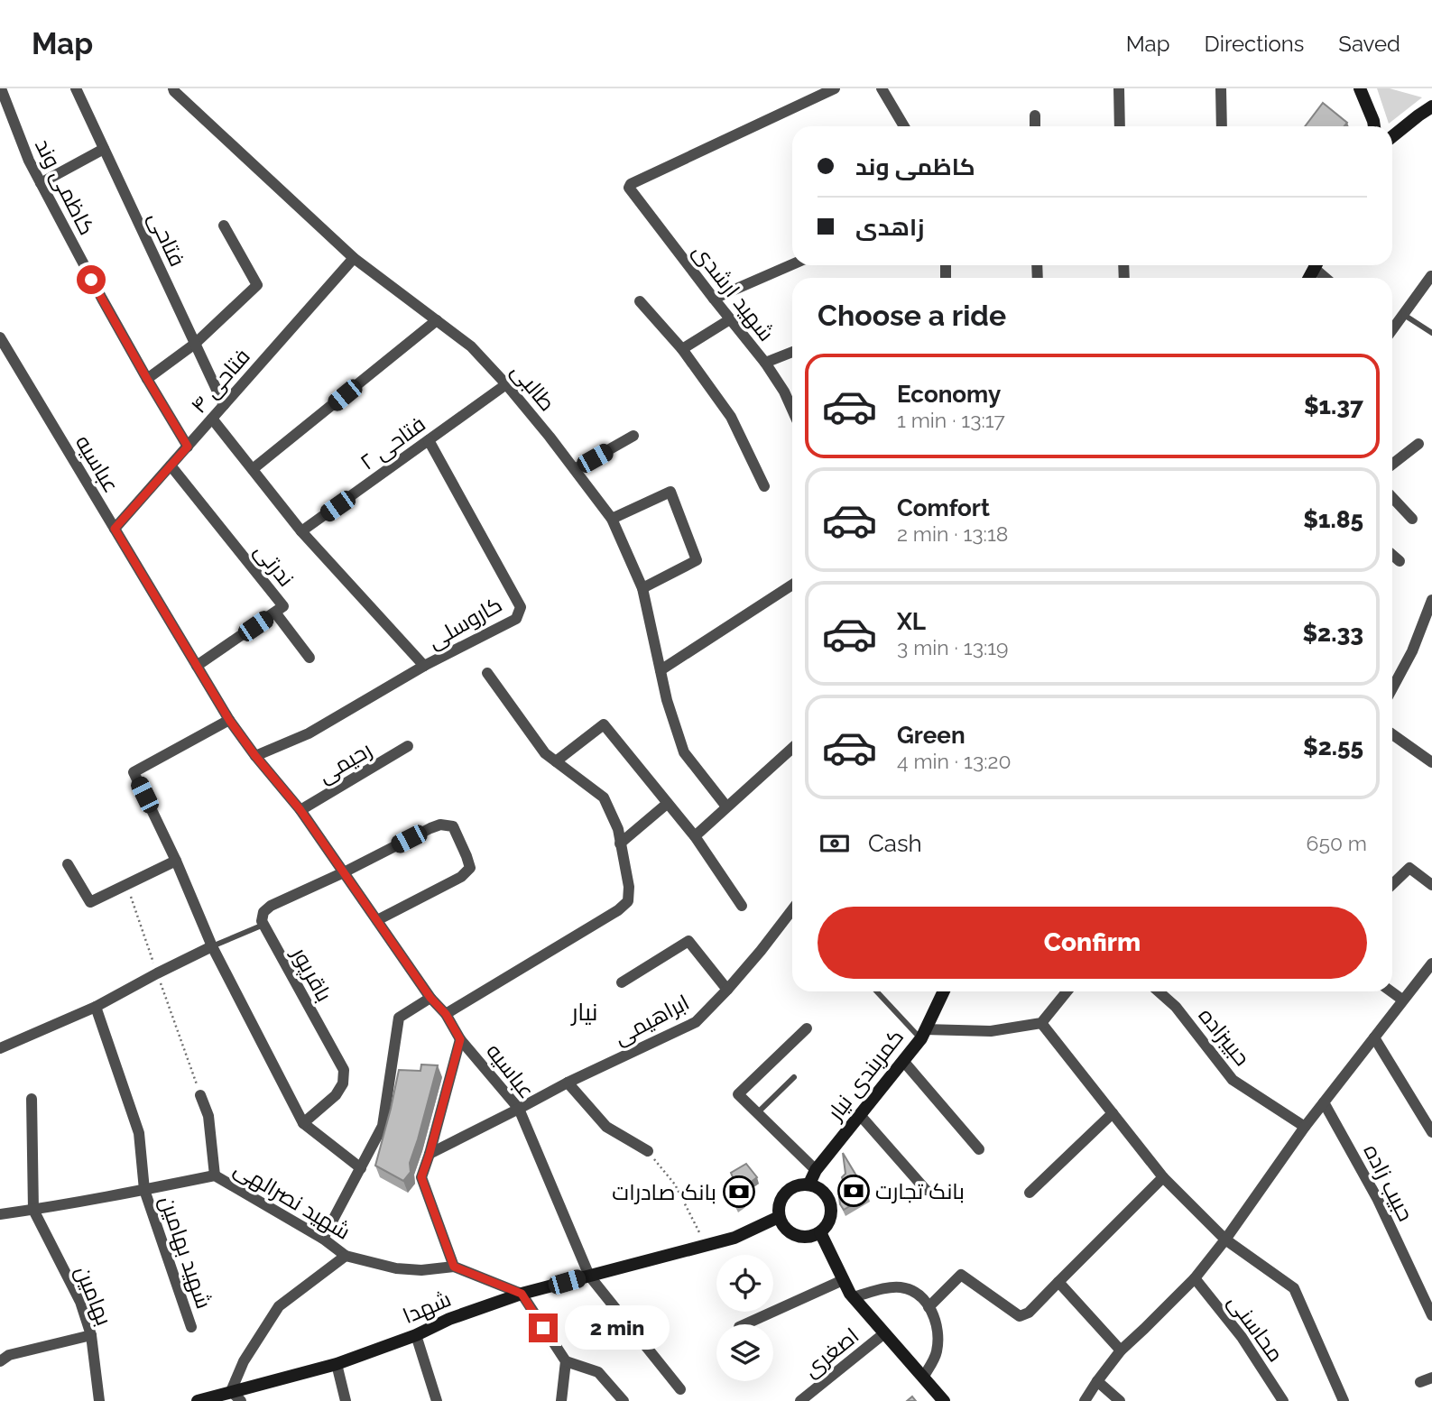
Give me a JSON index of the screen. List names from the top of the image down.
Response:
{
  "streets": {
    "street": [
      "کاظمی وند",
      "فتاحی",
      "شهید ارشدی",
      "فتاحی ۴",
      "طالبی",
      "فتاحی ۲",
      "عباسیه",
      "ندرتی",
      "کاروسلی",
      "رحیمی",
      "باقرپور",
      "ابراهیمی",
      "حبیبزاده",
      "کمربندی نیار",
      "حبیب زاده",
      "شهید نصرالهی",
      "شهید بهامین",
      "بهامین",
      "شهدا",
      "محاسنی",
      "اصغری"
    ]
  },
  "crossings": [
    ["کاظمی وند", "فتاحی ۴"],
    ["فتاحی", "فتاحی ۴"],
    ["فتاحی ۴", "طالبی"],
    ["فتاحی ۴", "عباسیه"],
    ["فتاحی ۴", "ندرتی"],
    ["طالبی", "فتاحی ۲"],
    ["فتاحی ۲", "کاروسلی"],
    ["عباسیه", "ندرتی"],
    ["عباسیه", "کاروسلی"],
    ["عباسیه", "رحیمی"],
    ["عباسیه", "ابراهیمی"],
    ["عباسیه", "شهدا"],
    ["کمربندی نیار", "شهدا"],
    ["شهید نصرالهی", "شهید بهامین"],
    ["شهید نصرالهی", "بهامین"]
  ],
  "districts": ["نیار"],
  "places": {
    "bank": ["بانک تجارت", "بانک صادرات"]
  },
  "page": {
    "header": "Map",
    "nav": ["Map", "Directions", "Saved"],
    "banner": ["کاظمی وند", "زاهدی"],
    "heading": "Choose a ride",
    "list": [
      {
        "name": "Economy",
        "note": "1 min · 13:17",
        "value": "$1.37"
      },
      {
        "name": "Comfort",
        "note": "2 min · 13:18",
        "value": "$1.85"
      },
      {
        "name": "XL",
        "note": "3 min · 13:19",
        "value": "$2.33"
      },
      {
        "name": "Green",
        "note": "4 min · 13:20",
        "value": "$2.55"
      }
    ],
    "pay": ["Cash", "650 m"],
    "buttons": "Confirm",
    "bubble": "2 min"
  }
}
